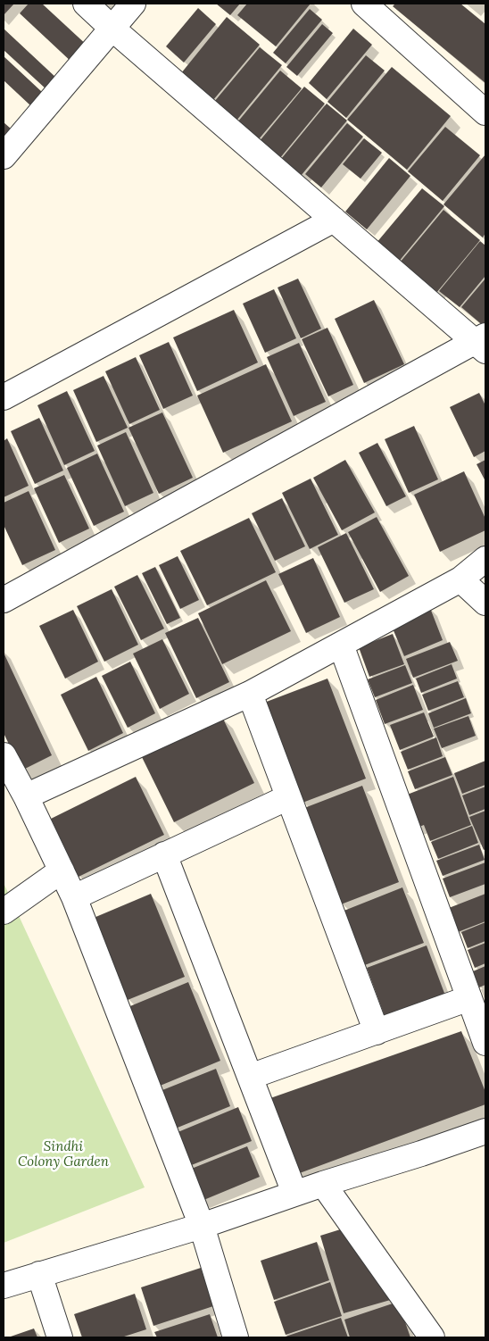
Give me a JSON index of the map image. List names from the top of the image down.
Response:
{
  "parks": ["Sindhi Colony Garden"]
}
